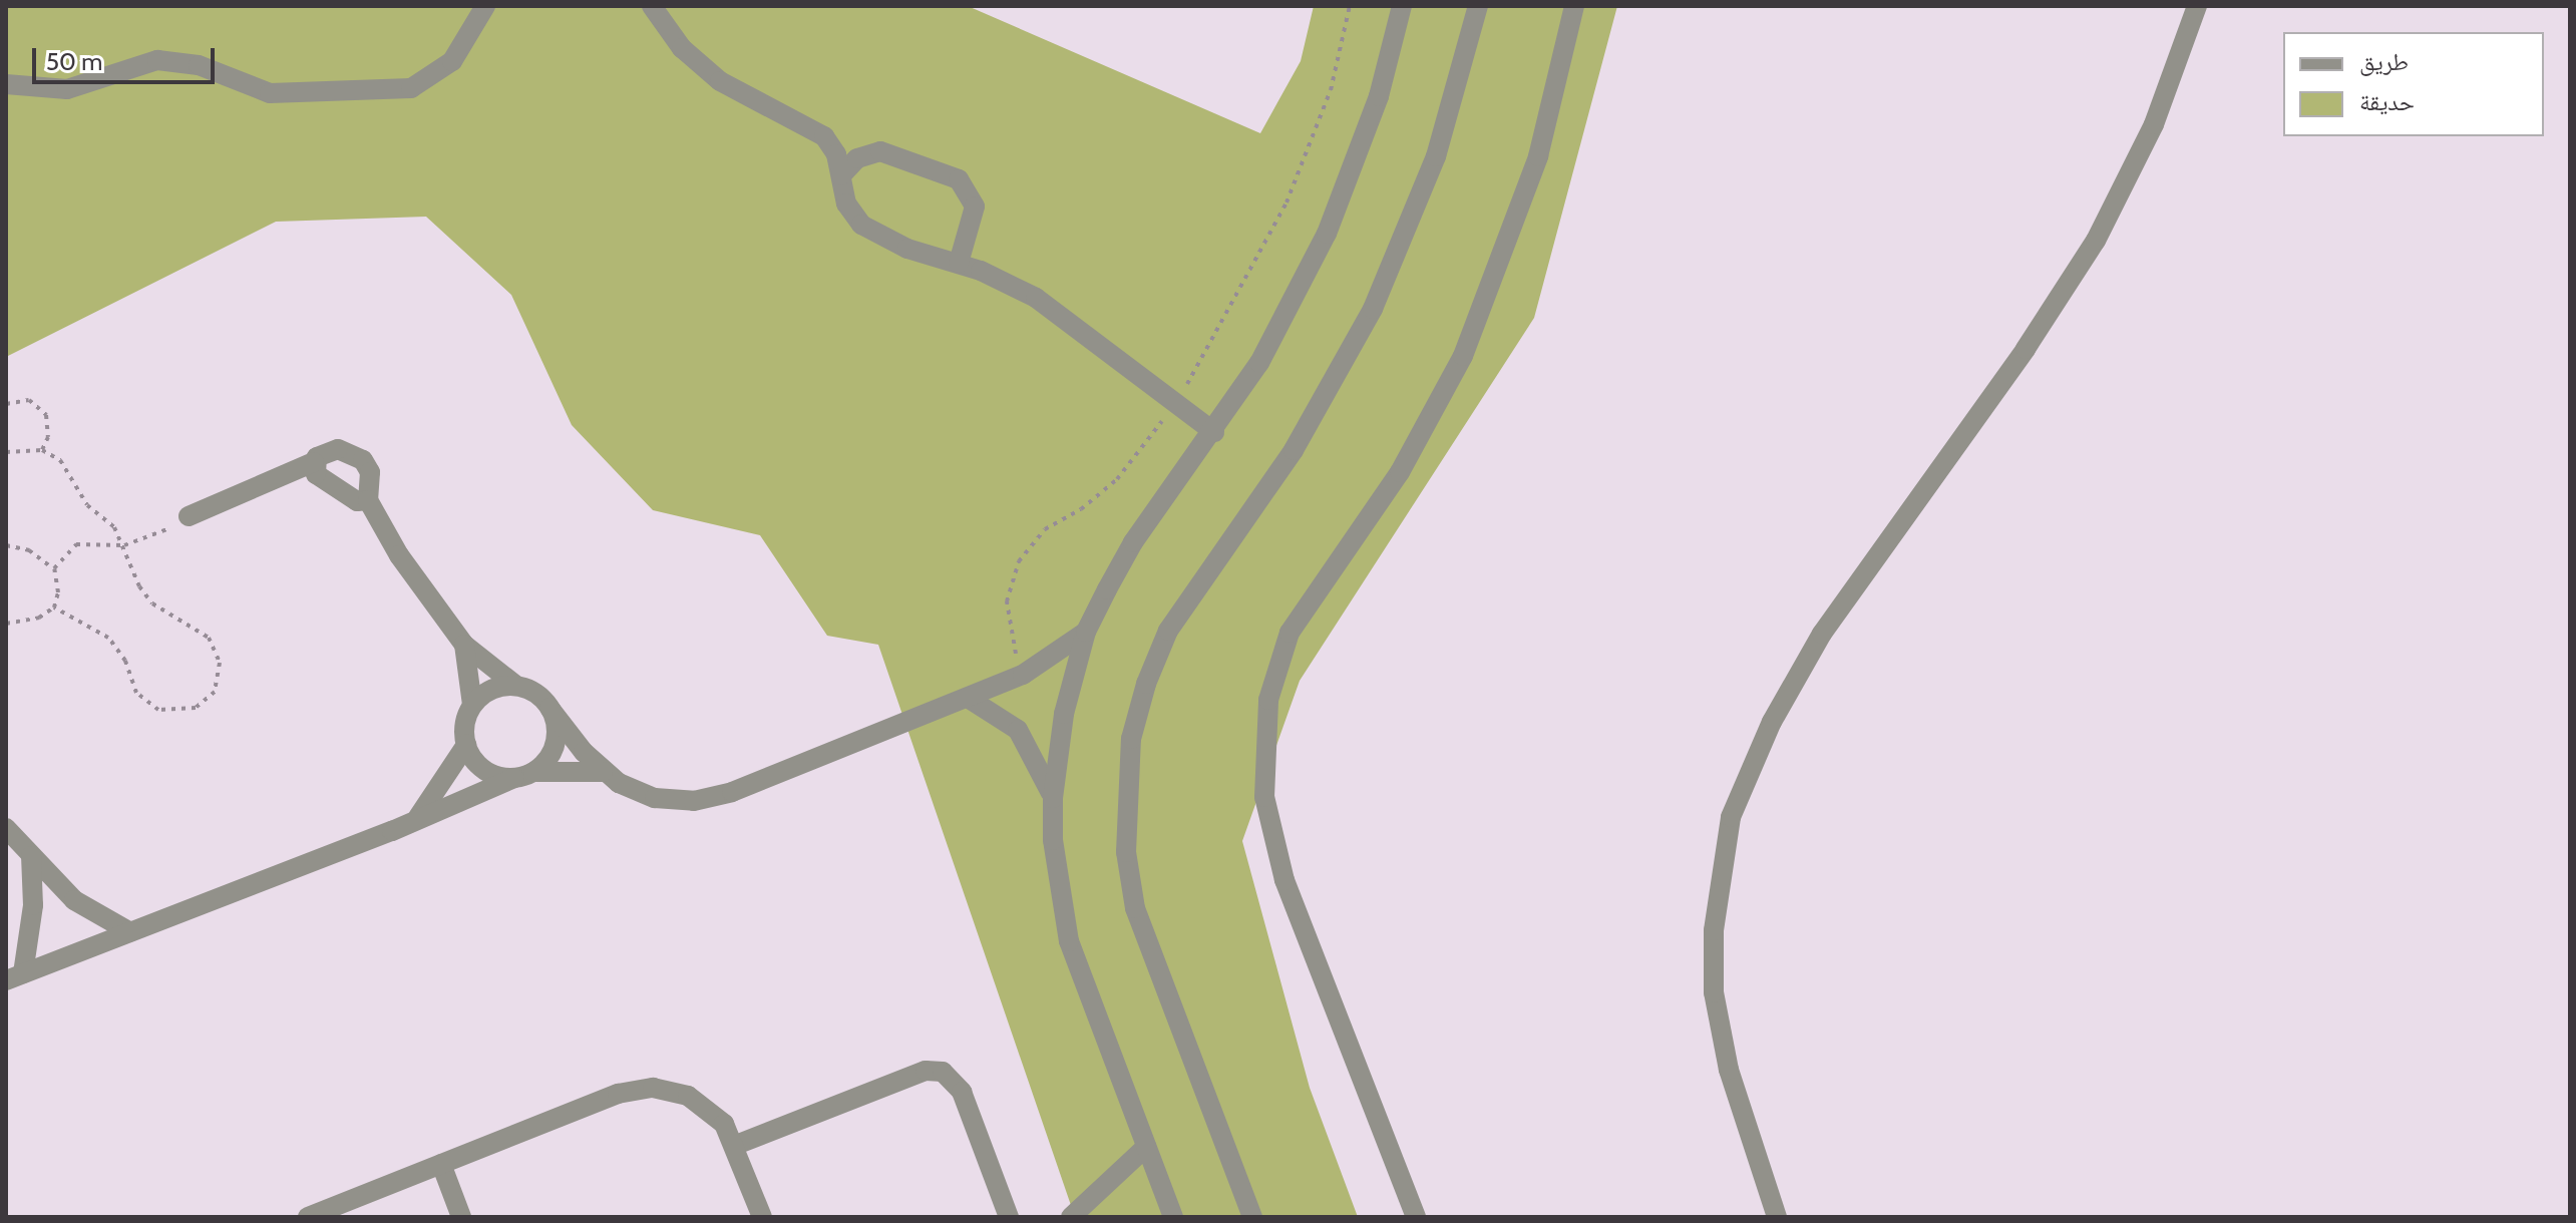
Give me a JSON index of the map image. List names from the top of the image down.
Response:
{
  "legend": ["طريق", "حديقة"],
  "scale_bar": "50 m"
}
